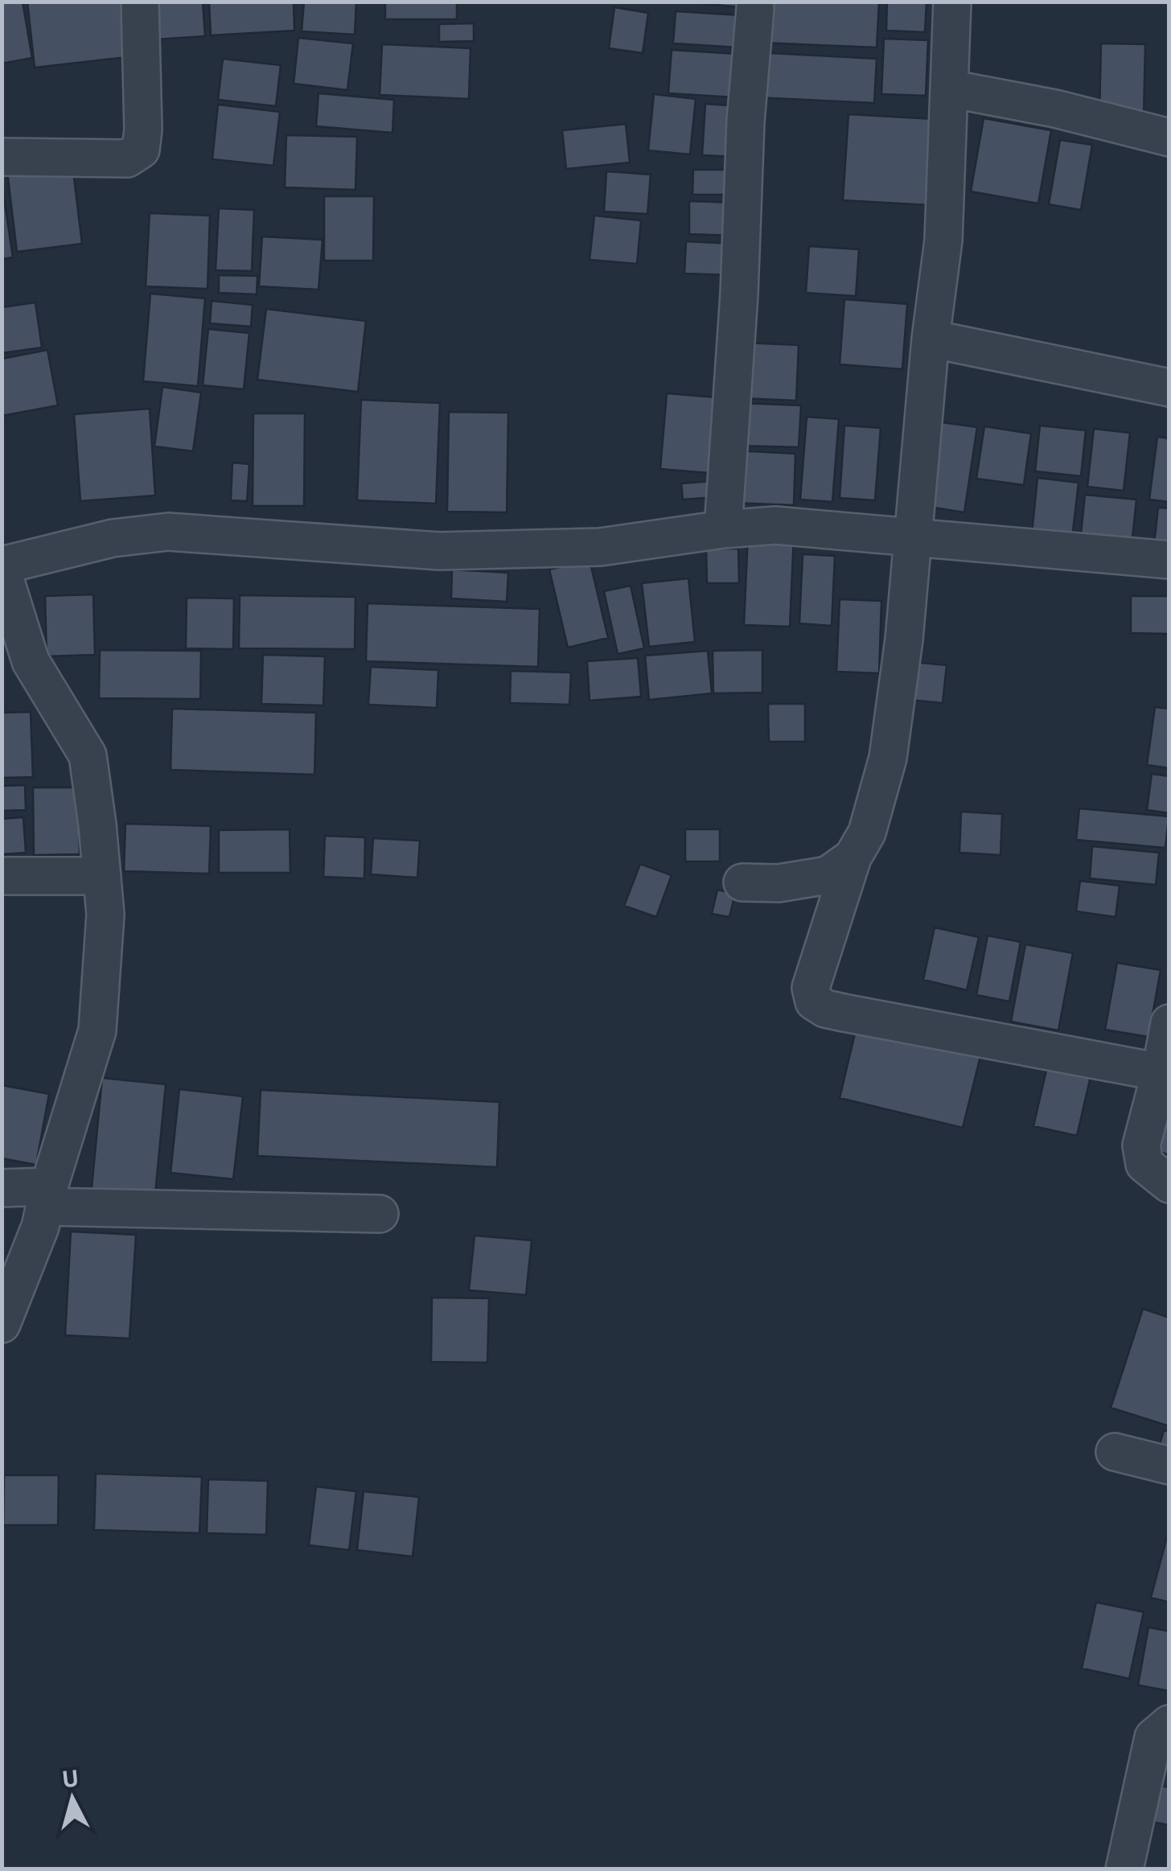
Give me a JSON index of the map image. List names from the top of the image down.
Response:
{
  "north": "top"
}
